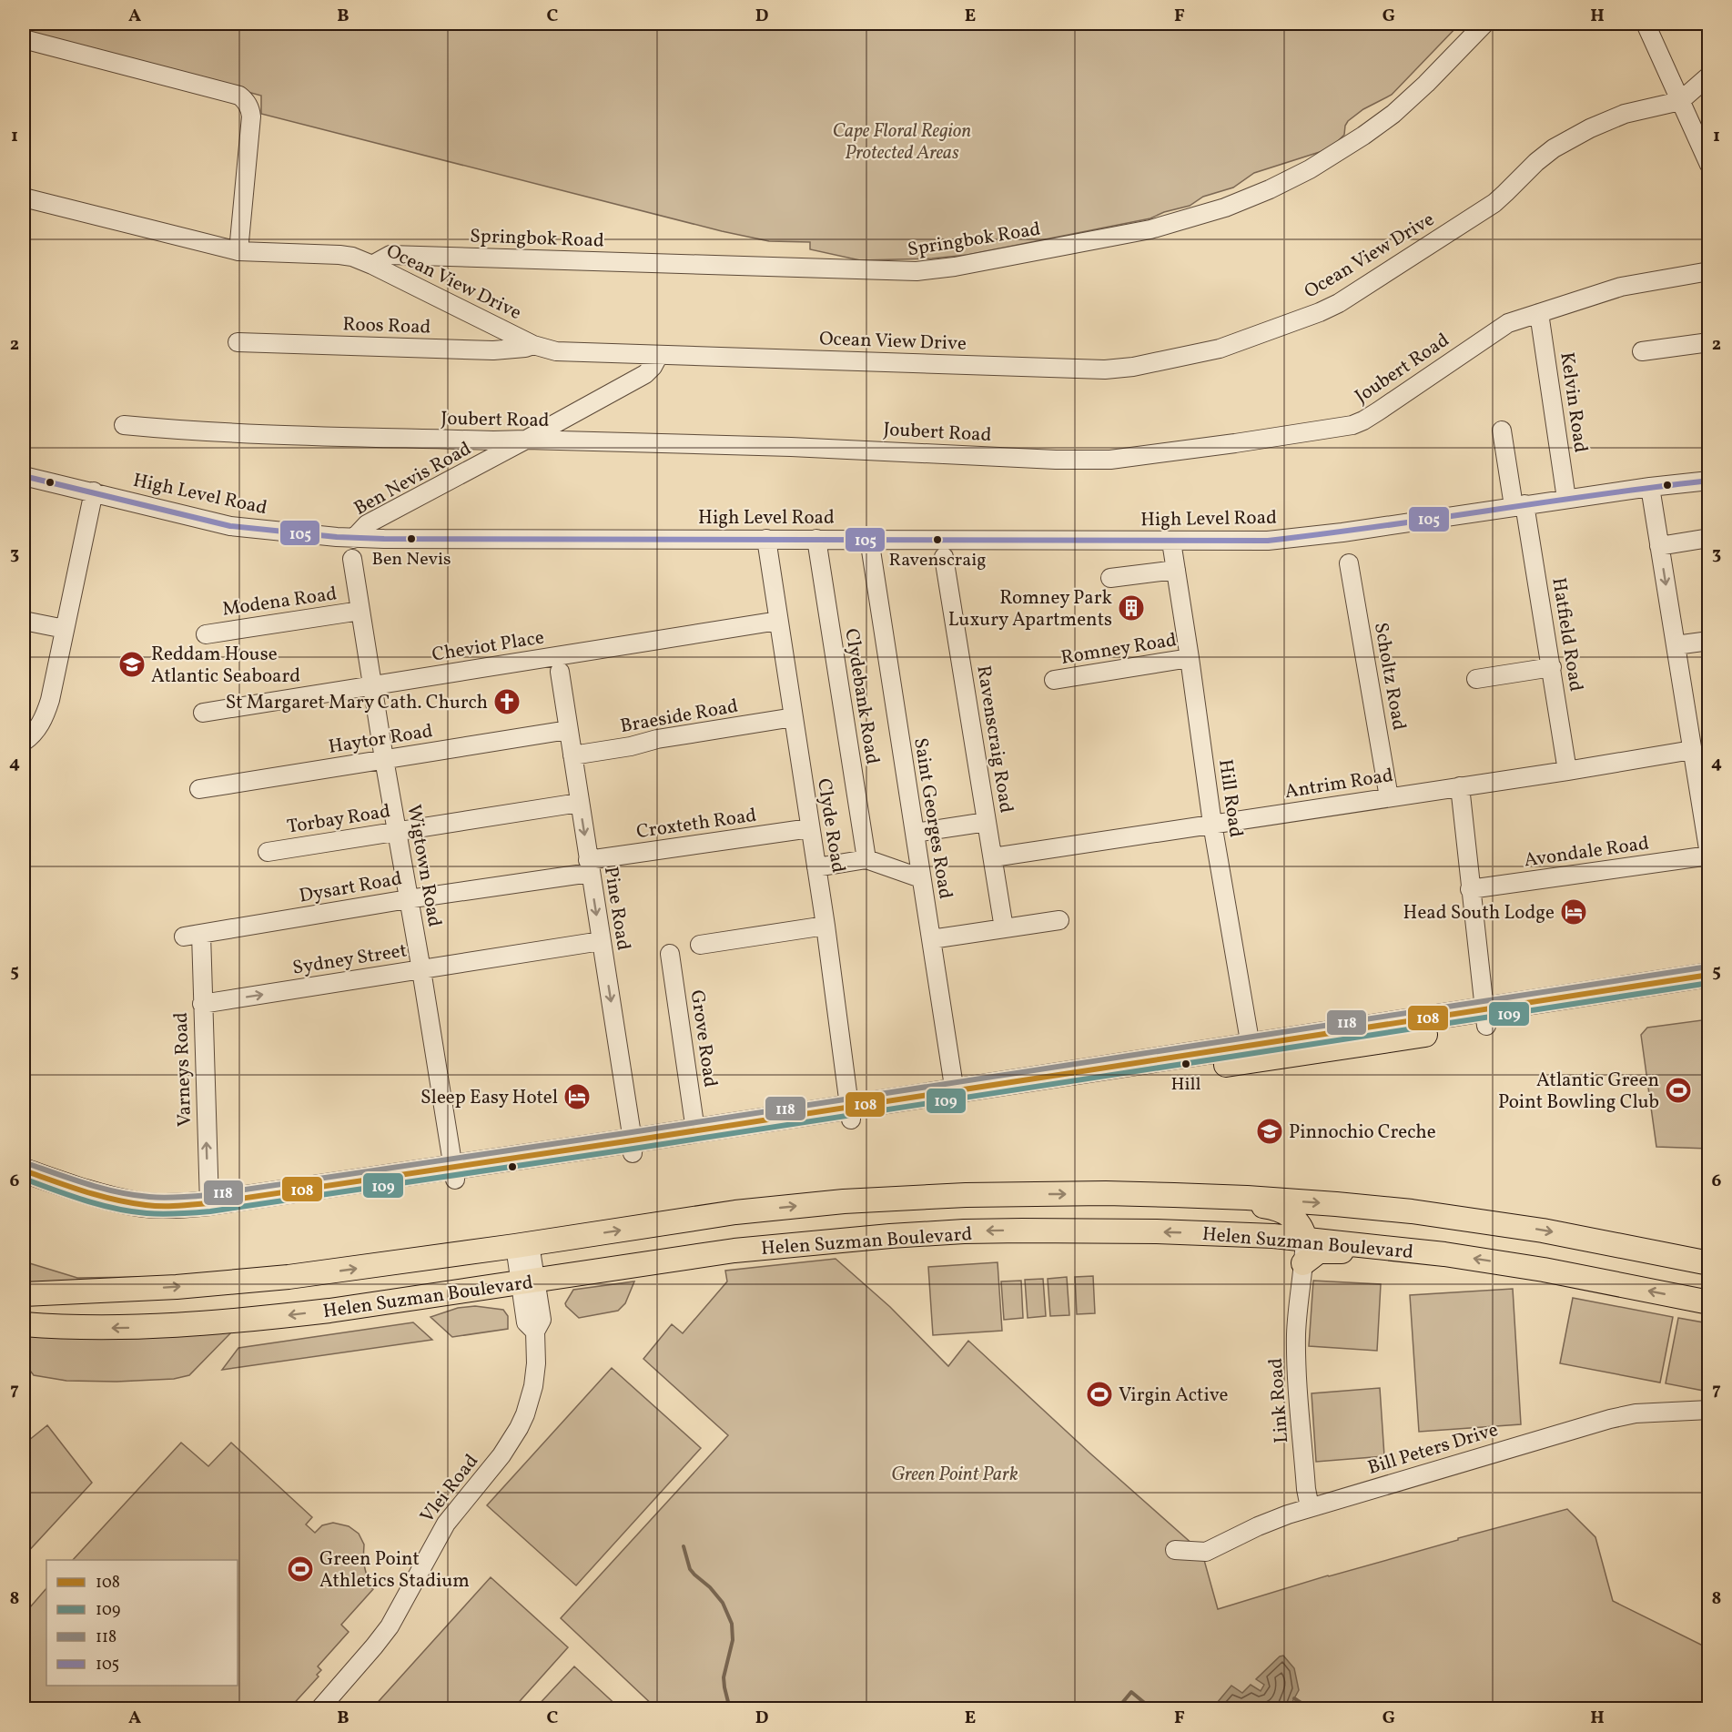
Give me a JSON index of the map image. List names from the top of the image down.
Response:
{
  "streets": {
    "main road": ["Helen Suzman Boulevard"],
    "street": [
      "Springbok Road",
      "Ocean View Drive",
      "Roos Road",
      "Joubert Road",
      "Kelvin Road",
      "Ben Nevis Road",
      "High Level Road",
      "Modena Road",
      "Hatfield Road",
      "Cheviot Place",
      "Romney Road",
      "Scholtz Road",
      "Clydebank Road",
      "Braeside Road",
      "Haytor Road",
      "Ravenscraig Road",
      "Antrim Road",
      "Hill Road",
      "Torbay Road",
      "Saint Georges Road",
      "Croxteth Road",
      "Clyde Road",
      "Avondale Road",
      "Wigtown Road",
      "Dysart Road",
      "Pine Road",
      "Sydney Street",
      "Grove Road",
      "Varneys Road",
      "Link Road",
      "Bill Peters Drive",
      "Vlei Road"
    ]
  },
  "crossings": [
    ["Springbok Road", "Ocean View Drive"],
    ["Ocean View Drive", "Roos Road"],
    ["Ocean View Drive", "Ben Nevis Road"],
    ["Joubert Road", "Kelvin Road"],
    ["Joubert Road", "Ben Nevis Road"],
    ["Kelvin Road", "High Level Road"],
    ["Ben Nevis Road", "High Level Road"],
    ["High Level Road", "Hatfield Road"],
    ["High Level Road", "Clydebank Road"],
    ["High Level Road", "Hill Road"],
    ["High Level Road", "Saint Georges Road"],
    ["High Level Road", "Clyde Road"],
    ["Modena Road", "Wigtown Road"],
    ["Hatfield Road", "Antrim Road"],
    ["Cheviot Place", "Clyde Road"],
    ["Cheviot Place", "Wigtown Road"],
    ["Romney Road", "Hill Road"],
    ["Scholtz Road", "Antrim Road"],
    ["Braeside Road", "Clyde Road"],
    ["Braeside Road", "Pine Road"],
    ["Haytor Road", "Wigtown Road"],
    ["Haytor Road", "Pine Road"],
    ["Ravenscraig Road", "Antrim Road"],
    ["Antrim Road", "Hill Road"],
    ["Torbay Road", "Wigtown Road"],
    ["Torbay Road", "Pine Road"],
    ["Croxteth Road", "Clyde Road"],
    ["Croxteth Road", "Dysart Road"],
    ["Croxteth Road", "Pine Road"],
    ["Wigtown Road", "Dysart Road"],
    ["Wigtown Road", "Sydney Street"],
    ["Dysart Road", "Pine Road"],
    ["Dysart Road", "Varneys Road"],
    ["Pine Road", "Sydney Street"],
    ["Sydney Street", "Varneys Road"],
    ["Helen Suzman Boulevard", "Link Road"],
    ["Helen Suzman Boulevard", "Vlei Road"],
    ["Link Road", "Bill Peters Drive"]
  ],
  "one_way": ["Pine Road", "Sydney Street", "Varneys Road"],
  "parks": ["Cape Floral Region Protected Areas", "Green Point Park"],
  "places": {
    "other": ["Ben Nevis", "Ravenscraig", "Hill"],
    "building": ["Romney Park Luxury Apartments"],
    "school or university": ["Reddam House Atlantic Seaboard", "Pinnochio Creche"],
    "church": ["St Margaret Mary Cath. Church"],
    "hotel": ["Head South Lodge", "Sleep Easy Hotel"],
    "sports": ["Atlantic Green Point Bowling Club", "Virgin Active", "Green Point Athletics Stadium"]
  },
  "lines": [
    "transit line 105",
    "transit line 118",
    "transit line 108",
    "transit line 109"
  ],
  "legend": [
    "108",
    "109",
    "118",
    "105"
  ],
  "grid": {
    "columns": [
      "A",
      "B",
      "C",
      "D",
      "E",
      "F",
      "G",
      "H"
    ],
    "rows": [
      "1",
      "2",
      "3",
      "4",
      "5",
      "6",
      "7",
      "8"
    ]
  }
}
